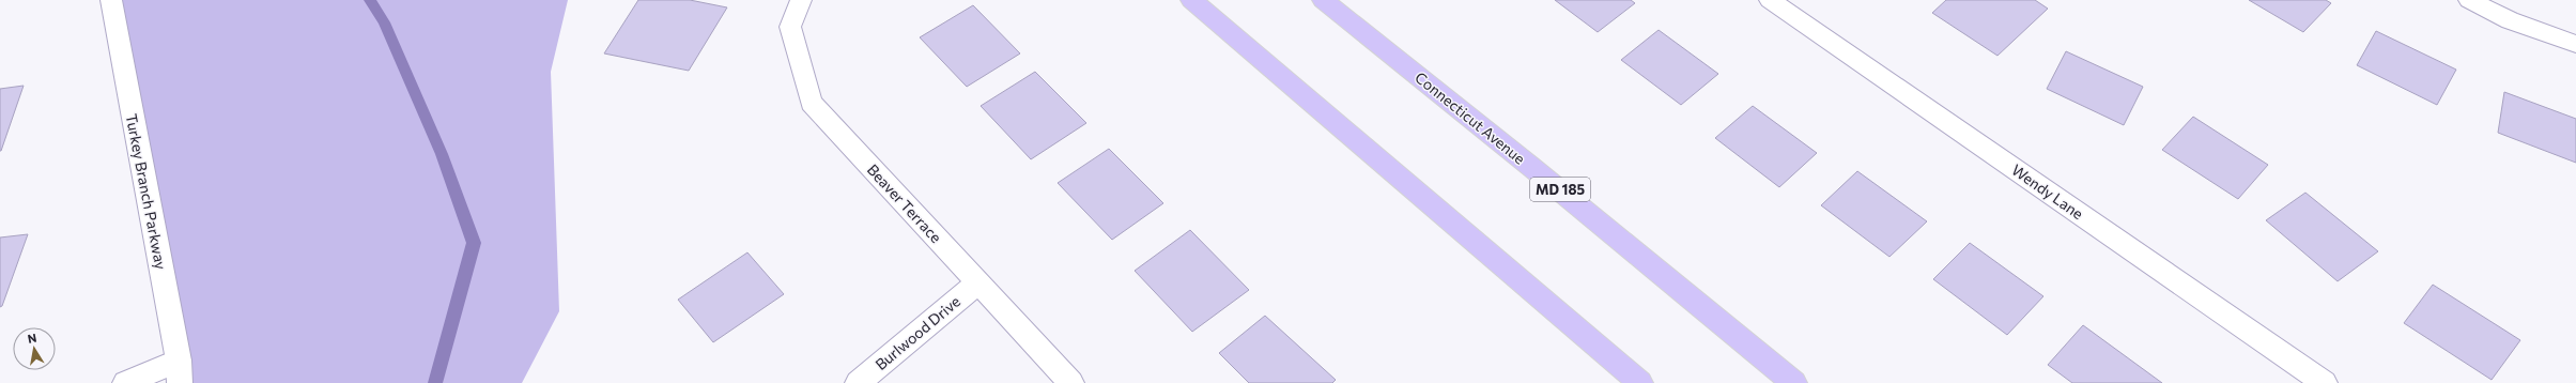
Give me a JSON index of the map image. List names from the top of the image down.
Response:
{
  "streets": {
    "main road": ["Connecticut Avenue", "MD 185"],
    "street": [
      "Turkey Branch Parkway",
      "Wendy Lane",
      "Beaver Terrace",
      "Burlwood Drive"
    ]
  },
  "crossings": [
    ["Beaver Terrace", "Burlwood Drive"]
  ],
  "north": "top"
}
